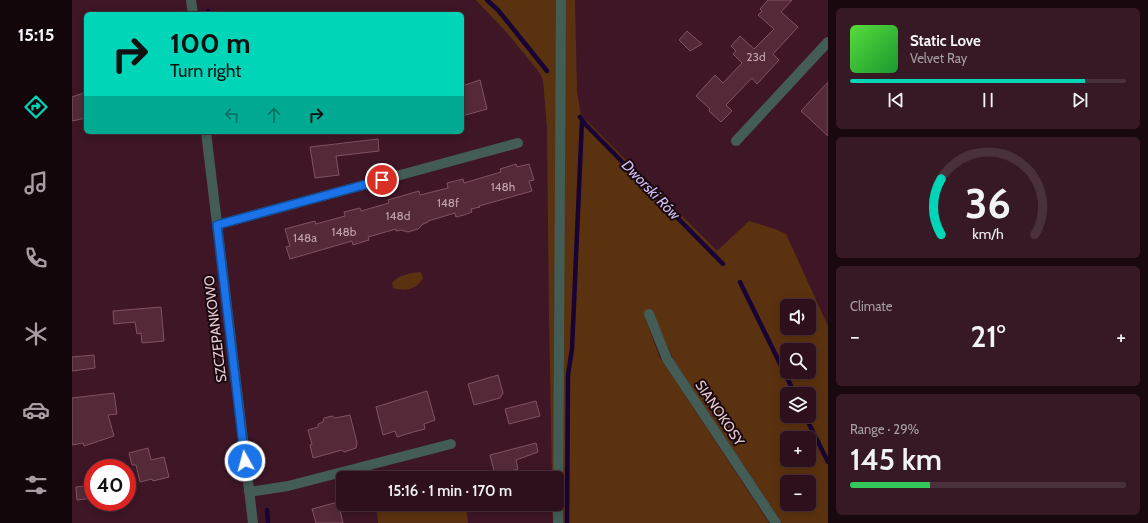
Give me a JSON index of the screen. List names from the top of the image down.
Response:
{
  "streets": {
    "street": ["SZCZEPANKOWO", "SIANOKOSY"]
  },
  "water": ["Dworski Rów"],
  "house_numbers": [
    "23d",
    "148h",
    "148f",
    "148d",
    "148b",
    "148a"
  ],
  "page": {
    "tabs": "15:15",
    "turn": ["100 m", "Turn right"],
    "song": ["Static Love", "Velvet Ray"],
    "tile": [
      "Climate",
      ["Range · 29%", "145 km"]
    ],
    "map_buttons": ["+", "−"],
    "heat": ["−", "21°", "+"],
    "limit": "40",
    "trip": "15:16 · 1 min · 170 m",
    "gauge": ["36", "km/h"]
  }
}
